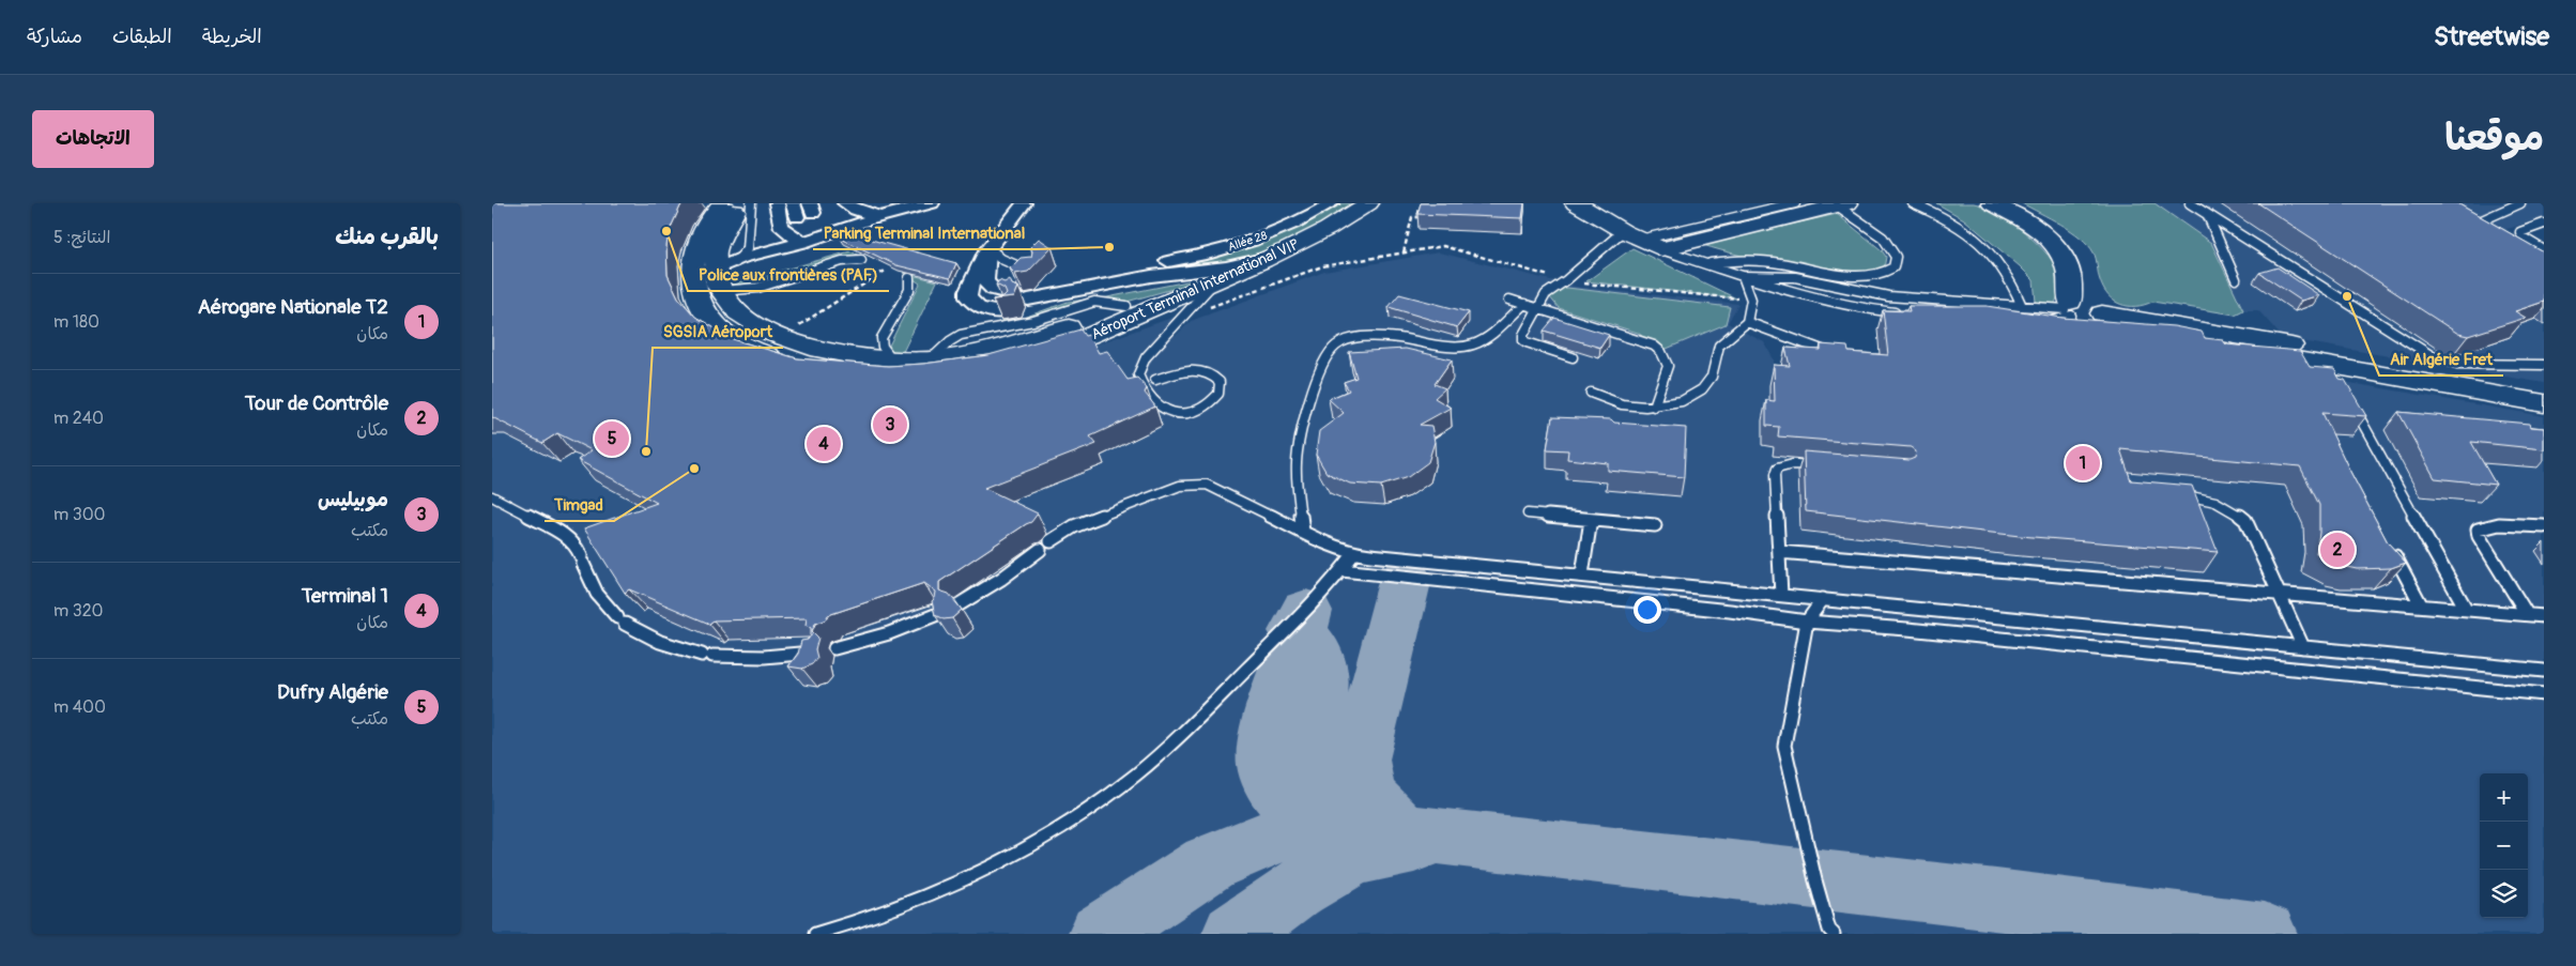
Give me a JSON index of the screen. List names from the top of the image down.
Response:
{
  "streets": {
    "main road": ["Aéroport Terminal International VIP"],
    "street": ["Allée 28"]
  },
  "places": [
    "Police aux frontières (PAF)",
    "Parking Terminal International",
    "Air Algérie Fret",
    "SGSIA Aéroport",
    "Timgad"
  ],
  "page": {
    "header": "Streetwise",
    "nav": ["الخريطة", "الطبقات", "مشاركة"],
    "title": "موقعنا",
    "buttons": "الاتجاهات",
    "heading": ["بالقرب منك", "النتائج: 5"],
    "list": [
      {
        "mark": "1",
        "name": "Aérogare Nationale T2",
        "note": "مكان",
        "value": "180 m"
      },
      {
        "mark": "2",
        "name": "Tour de Contrôle",
        "note": "مكان",
        "value": "240 m"
      },
      {
        "mark": "3",
        "name": "موبيليس",
        "note": "مكتب",
        "value": "300 m"
      },
      {
        "mark": "4",
        "name": "Terminal 1",
        "note": "مكان",
        "value": "320 m"
      },
      {
        "mark": "5",
        "name": "Dufry Algérie",
        "note": "مكتب",
        "value": "400 m"
      }
    ],
    "pins": [
      "3",
      "5",
      "4",
      "1",
      "2"
    ],
    "map_buttons": ["+", "−"]
  }
}
